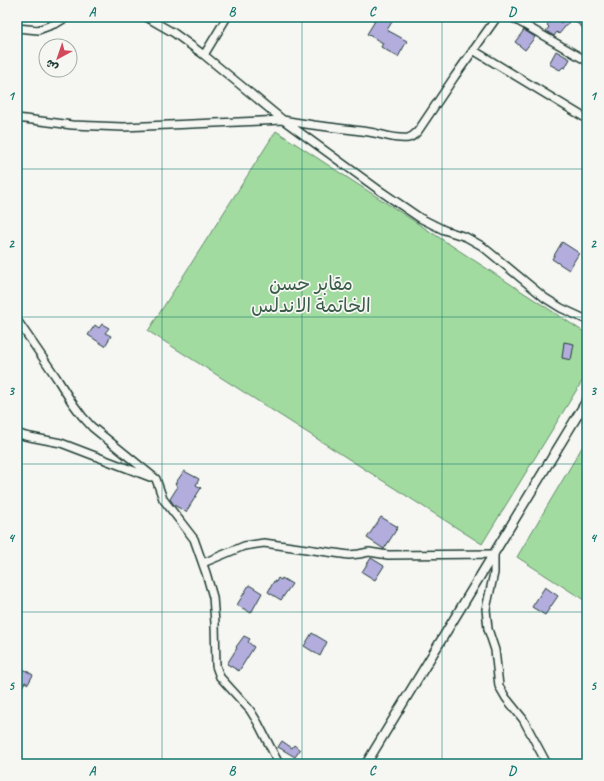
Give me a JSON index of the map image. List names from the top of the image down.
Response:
{
  "parks": ["مقابر حسن الخاتمة الاندلس"],
  "north": "bottom left",
  "grid": {
    "columns": [
      "A",
      "B",
      "C",
      "D"
    ],
    "rows": [
      "1",
      "2",
      "3",
      "4",
      "5"
    ]
  }
}
